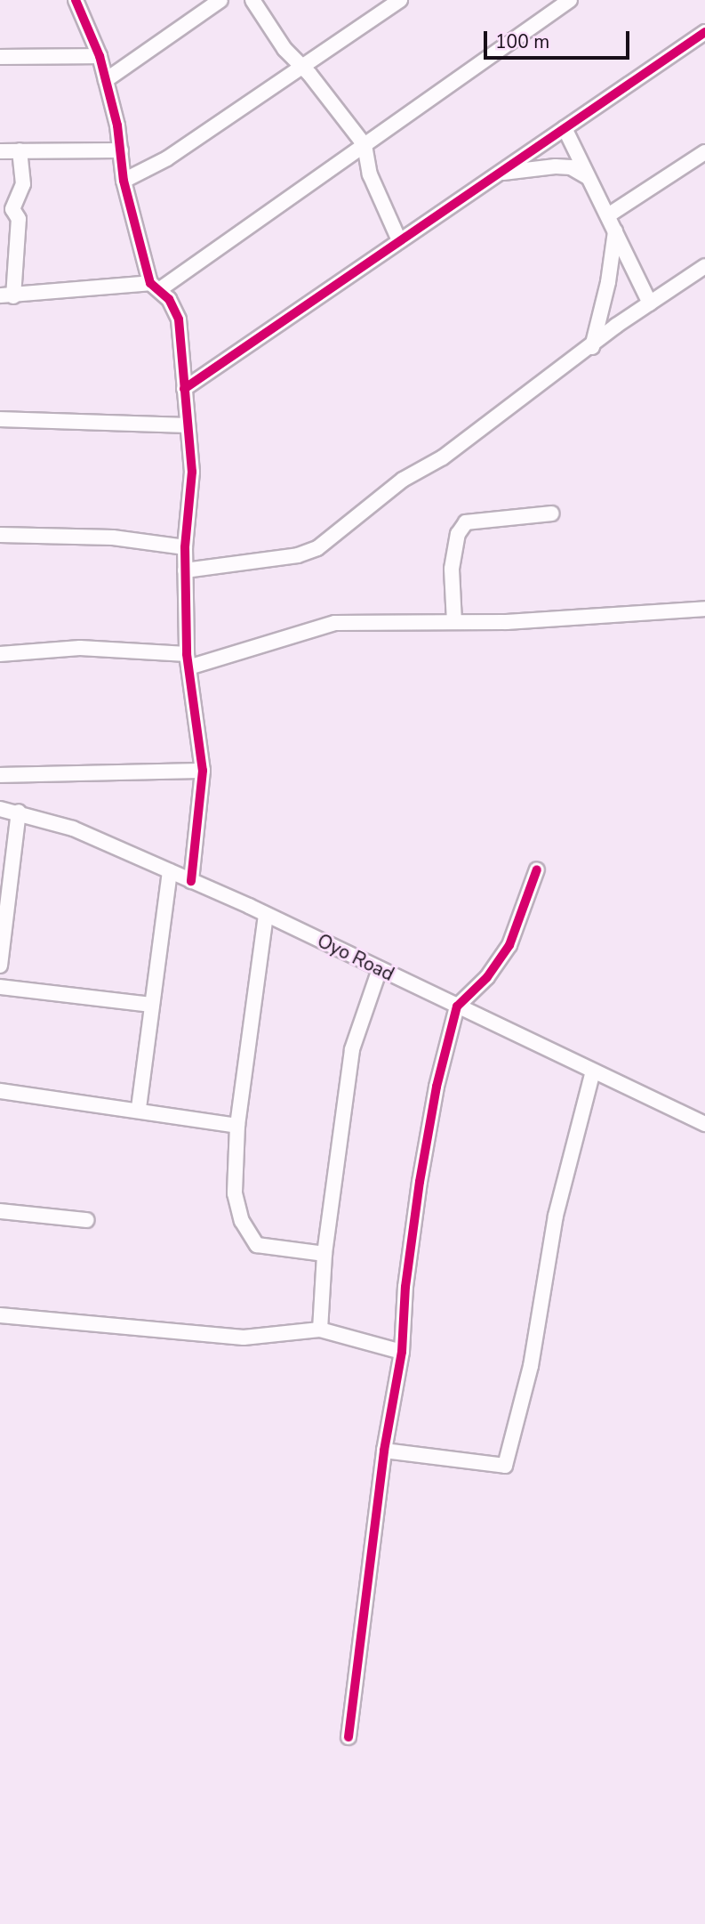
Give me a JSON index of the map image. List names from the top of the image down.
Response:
{
  "streets": {
    "street": ["Oyo Road"]
  },
  "scale_bar": "100 m"
}
